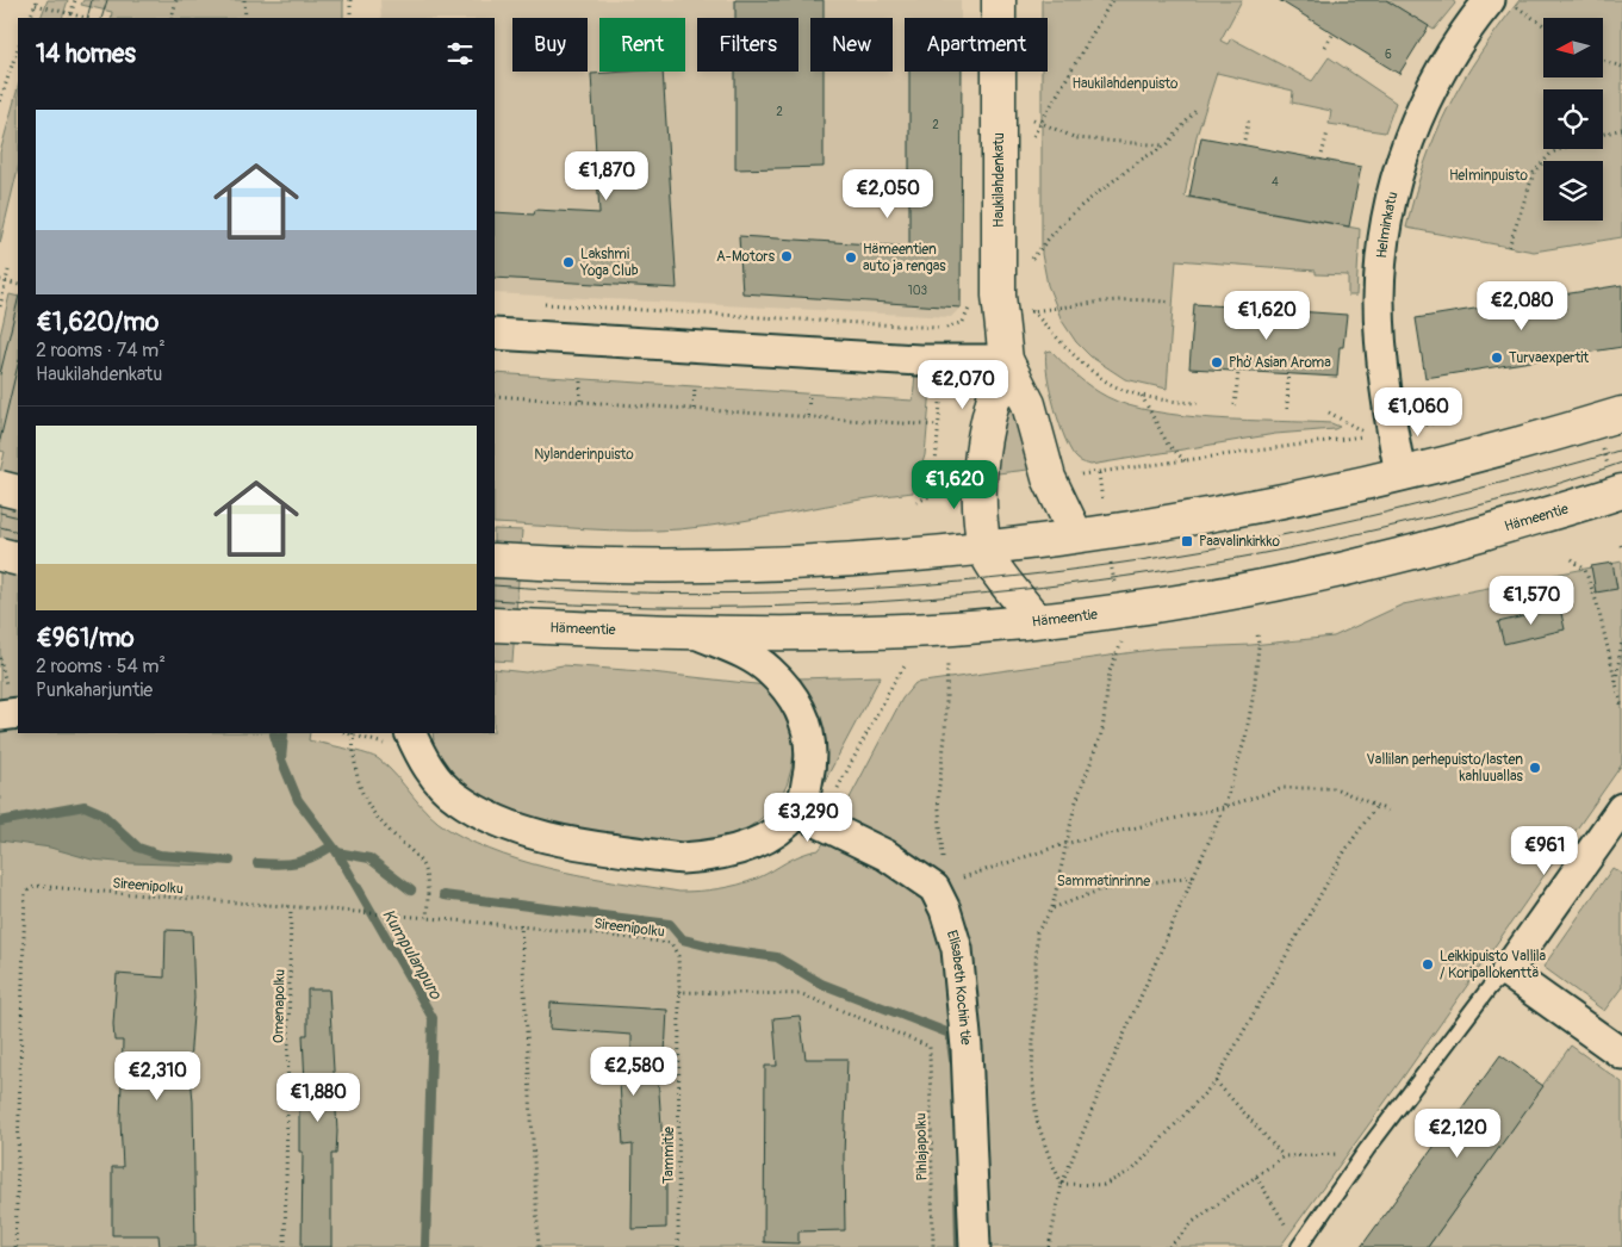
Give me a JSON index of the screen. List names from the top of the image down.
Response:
{
  "streets": {
    "main road": ["Haukilahdenkatu", "Hämeentie"],
    "street": ["Helminkatu", "Elisabeth Kochin tie"],
    "path": [
      "Sireenipolku",
      "Omenapolku",
      "Pihlajapolku",
      "Tammitie"
    ]
  },
  "crossings": [
    ["Haukilahdenkatu", "Hämeentie"],
    ["Sireenipolku", "Omenapolku"],
    ["Sireenipolku", "Pihlajapolku"],
    ["Sireenipolku", "Tammitie"],
    ["Pihlajapolku", "Tammitie"]
  ],
  "water": ["Kumpulanpuro"],
  "parks": [
    "Haukilahdenpuisto",
    "Helminpuisto",
    "Nylanderinpuisto",
    "Sammatinrinne"
  ],
  "places": {
    "other": [
      "A-Motors",
      "Hämeentien auto ja rengas",
      "Lakshmi Yoga Club",
      "Turvaexpertit",
      "Phở Asian Aroma",
      "Vallilan perhepuisto/lasten kahluuallas",
      "Leikkipuisto Vallila / Koripallokenttä"
    ],
    "transit": ["Paavalinkirkko"]
  },
  "house_numbers": [
    "6",
    "2",
    "2",
    "4",
    "103"
  ],
  "north": "left",
  "page": {
    "chip": [
      "Buy",
      "Rent",
      "Filters",
      "New",
      "Apartment"
    ],
    "heading": "14 homes",
    "list": [
      {
        "name": "€1,620/mo",
        "note": "2 rooms · 74 m² · Haukilahdenkatu"
      },
      {
        "name": "€961/mo",
        "note": "2 rooms · 54 m² · Punkaharjuntie"
      }
    ],
    "price": [
      "€1,870",
      "€2,050",
      "€2,080",
      "€1,620",
      "€2,070",
      "€1,060",
      "€1,620",
      "€1,570",
      "€3,290",
      "€961",
      "€2,580",
      "€2,310",
      "€1,880",
      "€2,120"
    ]
  }
}
